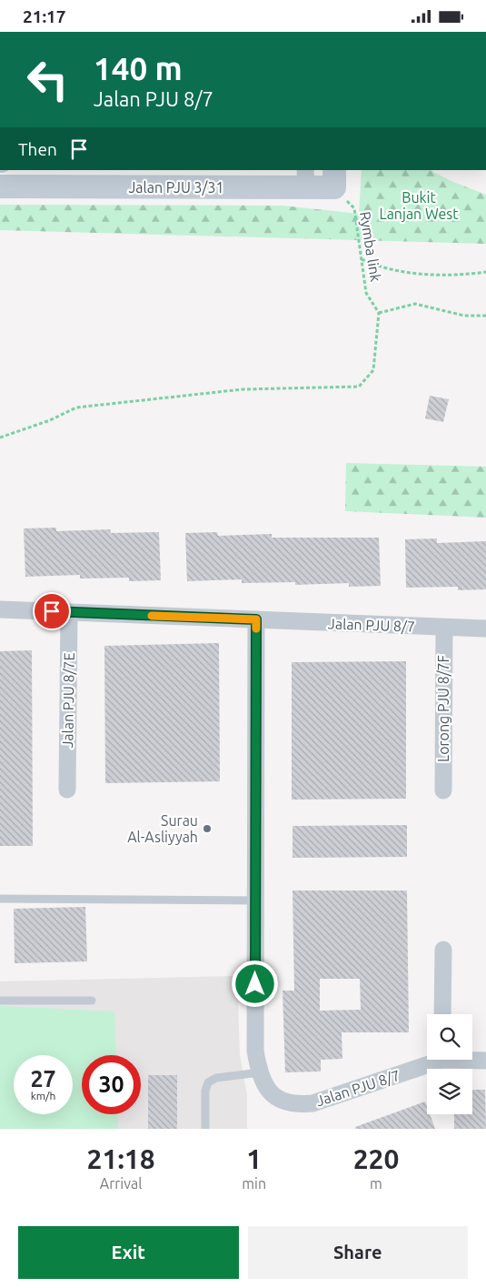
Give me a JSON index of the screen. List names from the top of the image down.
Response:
{
  "streets": {
    "street": [
      "Jalan PJU 3/31",
      "Jalan PJU 8/7",
      "Jalan PJU 8/7E",
      "Lorong PJU 8/7F"
    ],
    "path": ["Rymba link"]
  },
  "crossings": [
    ["Jalan PJU 3/31", "Rymba link"],
    ["Jalan PJU 8/7", "Jalan PJU 8/7E"],
    ["Jalan PJU 8/7", "Lorong PJU 8/7F"]
  ],
  "parks": ["Bukit Lanjan West"],
  "places": ["Surau Al-Asliyyah"],
  "page": {
    "status": "21:17",
    "turn": ["140 m", "Jalan PJU 8/7"],
    "then": "Then",
    "speed": "27 km/h",
    "limit": "30",
    "eta": [
      "21:18",
      "Arrival",
      "1",
      "min",
      "220",
      "m"
    ],
    "buttons": ["Exit", "Share"]
  }
}
